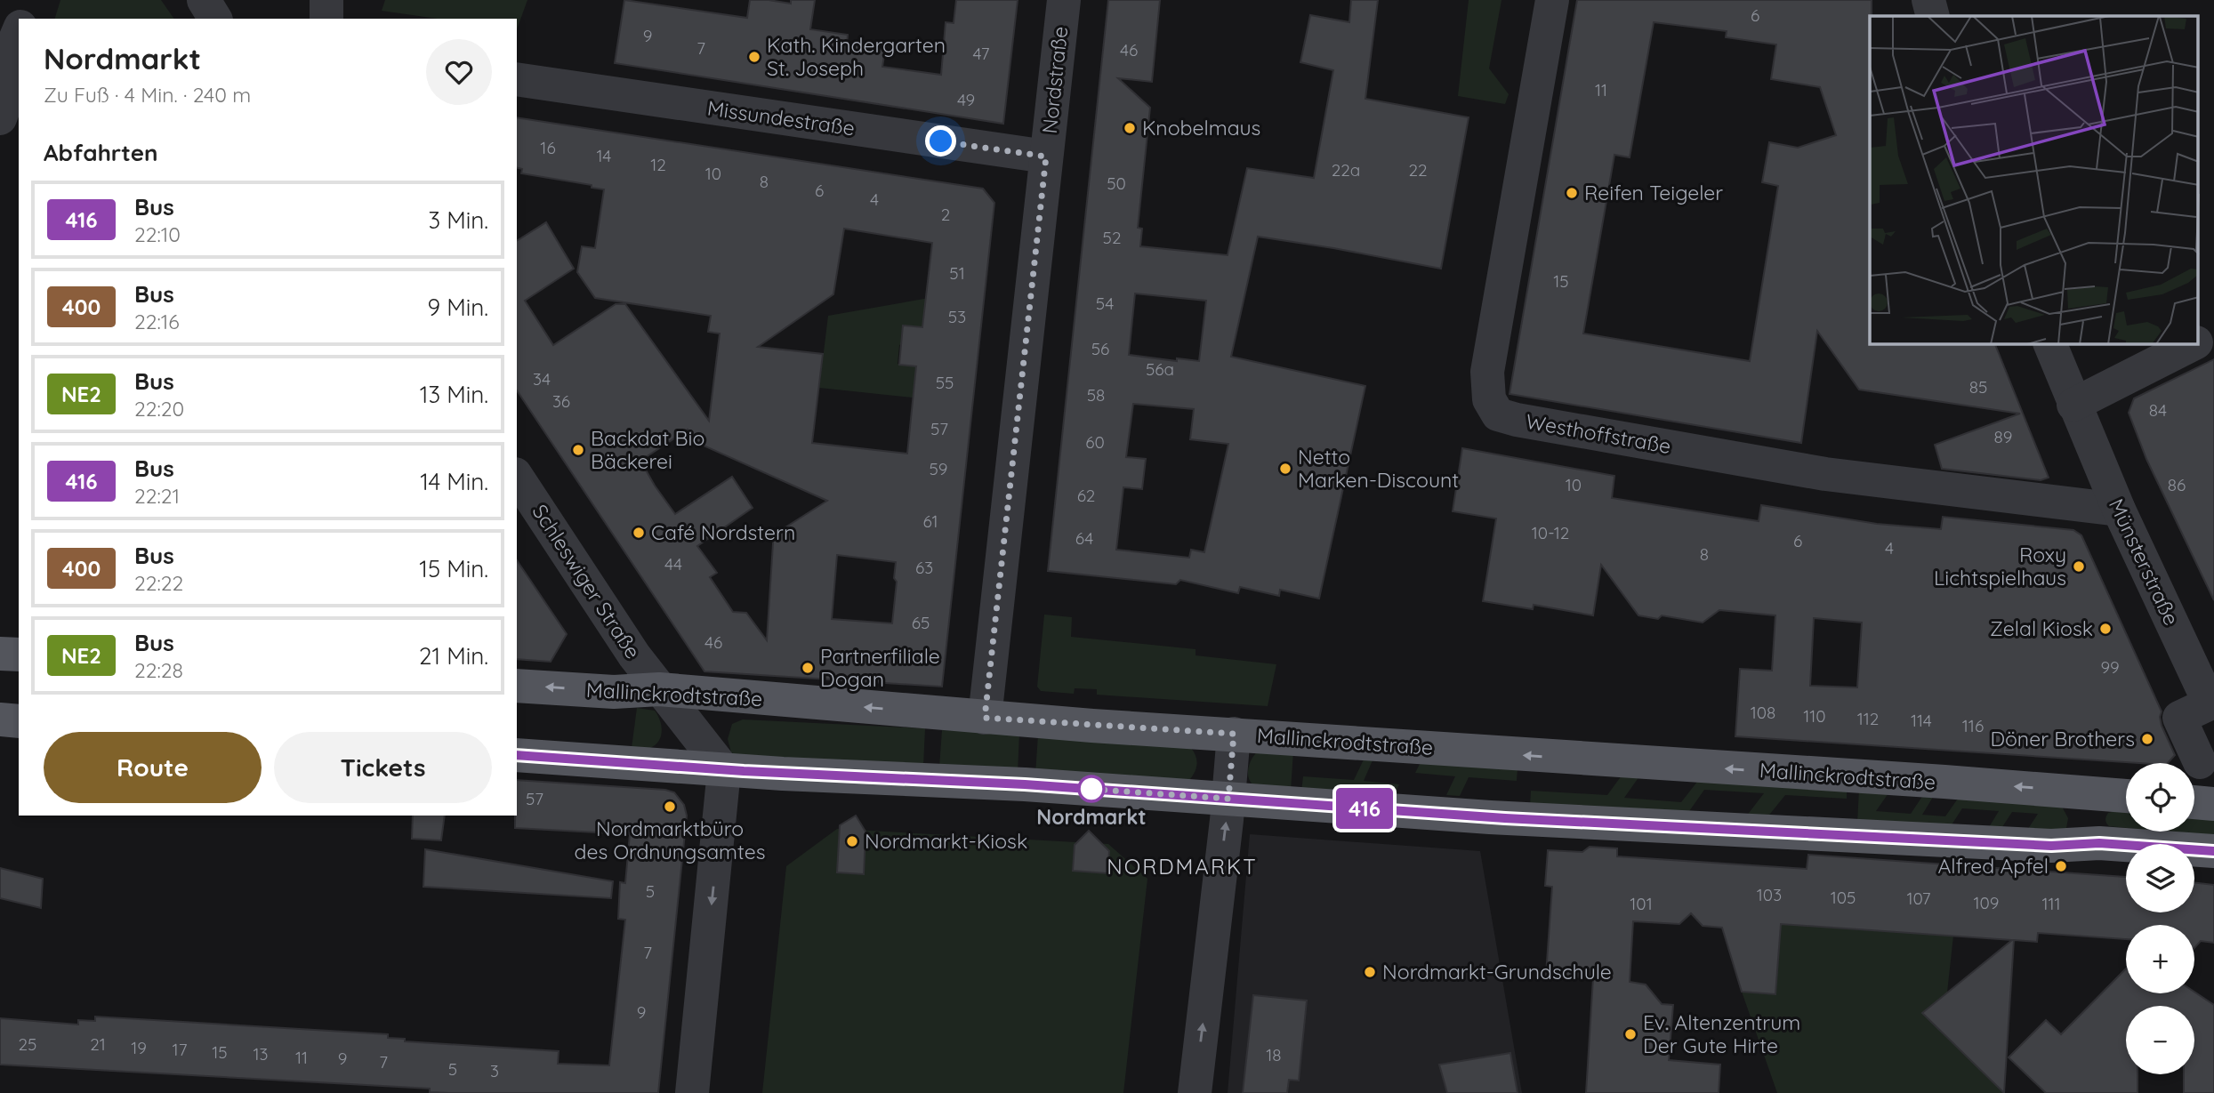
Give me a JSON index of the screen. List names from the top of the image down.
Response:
{
  "streets": {
    "main road": ["Mallinckrodtstraße"],
    "street": [
      "Nordstraße",
      "Missundestraße",
      "Westhoffstraße",
      "Münsterstraße",
      "Schleswiger Straße"
    ]
  },
  "crossings": [
    ["Nordstraße", "Missundestraße"],
    ["Nordstraße", "Mallinckrodtstraße"],
    ["Westhoffstraße", "Münsterstraße"],
    ["Schleswiger Straße", "Mallinckrodtstraße"]
  ],
  "districts": ["NORDMARKT"],
  "places": [
    "Kath. Kindergarten St. Joseph",
    "Knobelmaus",
    "Reifen Teigeler",
    "Backdat Bio Bäckerei",
    "Netto Marken-Discount",
    "Café Nordstern",
    "Roxy Lichtspielhaus",
    "Zelal Kiosk",
    "Partnerfiliale Dogan",
    "Döner Brothers",
    "Nordmarkt",
    "Nordmarktbüro des Ordnungsamtes",
    "Nordmarkt-Kiosk",
    "Alfred Apfel",
    "Nordmarkt-Grundschule",
    "Ev. Altenzentrum Der Gute Hirte"
  ],
  "lines": ["bus line 416"],
  "house_numbers": [
    "6",
    "9",
    "7",
    "46",
    "47",
    "11",
    "49",
    "16",
    "14",
    "12",
    "22a",
    "22",
    "10",
    "8",
    "50",
    "6",
    "4",
    "2",
    "52",
    "51",
    "15",
    "54",
    "53",
    "56",
    "56a",
    "34",
    "55",
    "85",
    "58",
    "36",
    "84",
    "57",
    "89",
    "60",
    "59",
    "10",
    "86",
    "62",
    "61",
    "10-12",
    "64",
    "6",
    "4",
    "8",
    "44",
    "63",
    "65",
    "46",
    "99",
    "108",
    "110",
    "112",
    "114",
    "116",
    "57",
    "5",
    "103",
    "105",
    "107",
    "109",
    "101",
    "111",
    "7",
    "9",
    "25",
    "21",
    "19",
    "17",
    "15",
    "13",
    "18",
    "11",
    "9",
    "7",
    "5",
    "3"
  ],
  "page": {
    "on_map": "416",
    "heading": [
      ["Nordmarkt", "Zu Fuß · 4 Min. · 240 m"],
      "Abfahrten"
    ],
    "list": [
      {
        "mark": "416",
        "name": "Bus",
        "note": "22:10",
        "value": "3 Min."
      },
      {
        "mark": "400",
        "name": "Bus",
        "note": "22:16",
        "value": "9 Min."
      },
      {
        "mark": "NE2",
        "name": "Bus",
        "note": "22:20",
        "value": "13 Min."
      },
      {
        "mark": "416",
        "name": "Bus",
        "note": "22:21",
        "value": "14 Min."
      },
      {
        "mark": "400",
        "name": "Bus",
        "note": "22:22",
        "value": "15 Min."
      },
      {
        "mark": "NE2",
        "name": "Bus",
        "note": "22:28",
        "value": "21 Min."
      }
    ],
    "buttons": ["Route", "Tickets"],
    "map_buttons": ["+", "−"]
  }
}
